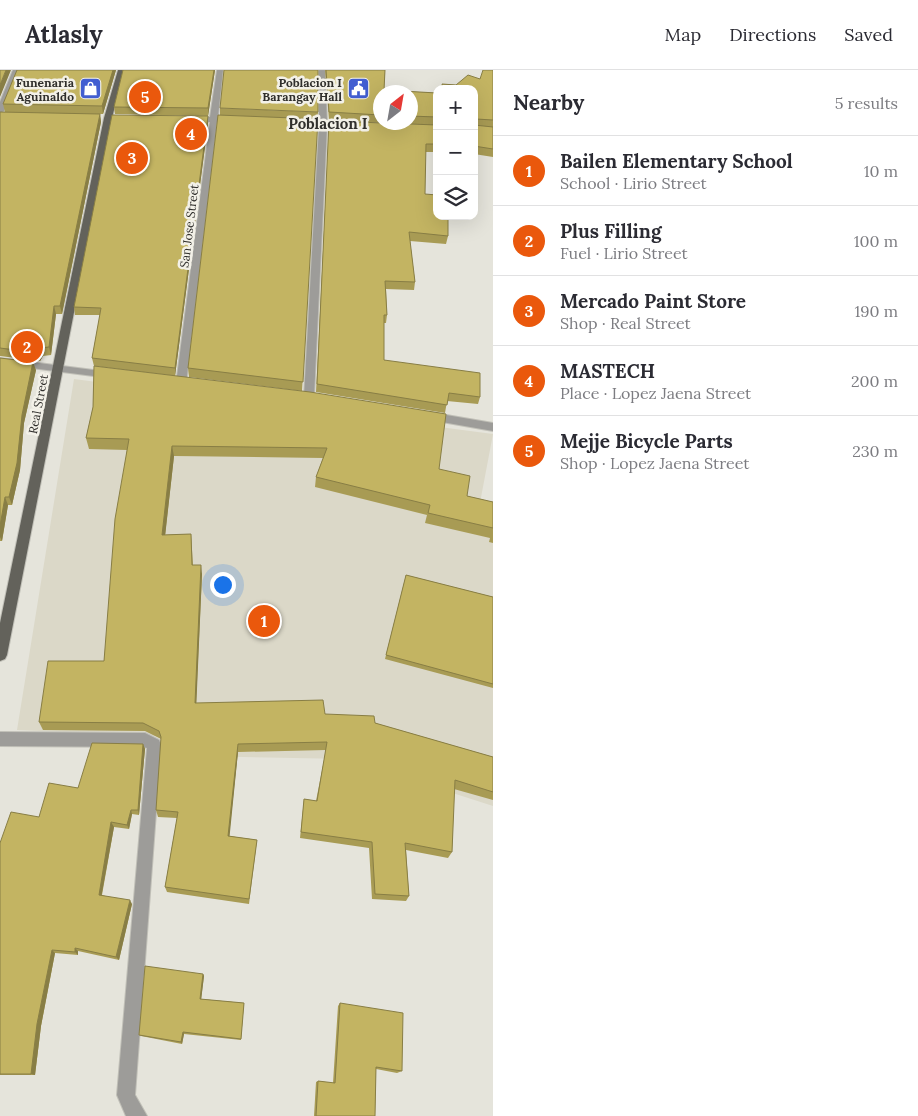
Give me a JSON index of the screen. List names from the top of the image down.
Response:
{
  "streets": {
    "main road": ["Real Street"],
    "street": ["San Jose Street"]
  },
  "districts": ["Poblacion I"],
  "places": {
    "shop": ["Funenaria Aguinaldo"],
    "public building": ["Poblacion I Barangay Hall"]
  },
  "north": "top right",
  "page": {
    "header": "Atlasly",
    "nav": ["Map", "Directions", "Saved"],
    "heading": ["Nearby", "5 results"],
    "pins": [
      "5",
      "4",
      "3",
      "2",
      "1"
    ],
    "map_buttons": ["+", "−"],
    "list": [
      {
        "mark": "1",
        "name": "Bailen Elementary School",
        "note": "School · Lirio Street",
        "value": "10 m"
      },
      {
        "mark": "2",
        "name": "Plus Filling",
        "note": "Fuel · Lirio Street",
        "value": "100 m"
      },
      {
        "mark": "3",
        "name": "Mercado Paint Store",
        "note": "Shop · Real Street",
        "value": "190 m"
      },
      {
        "mark": "4",
        "name": "MASTECH",
        "note": "Place · Lopez Jaena Street",
        "value": "200 m"
      },
      {
        "mark": "5",
        "name": "Mejje Bicycle Parts",
        "note": "Shop · Lopez Jaena Street",
        "value": "230 m"
      }
    ]
  }
}
